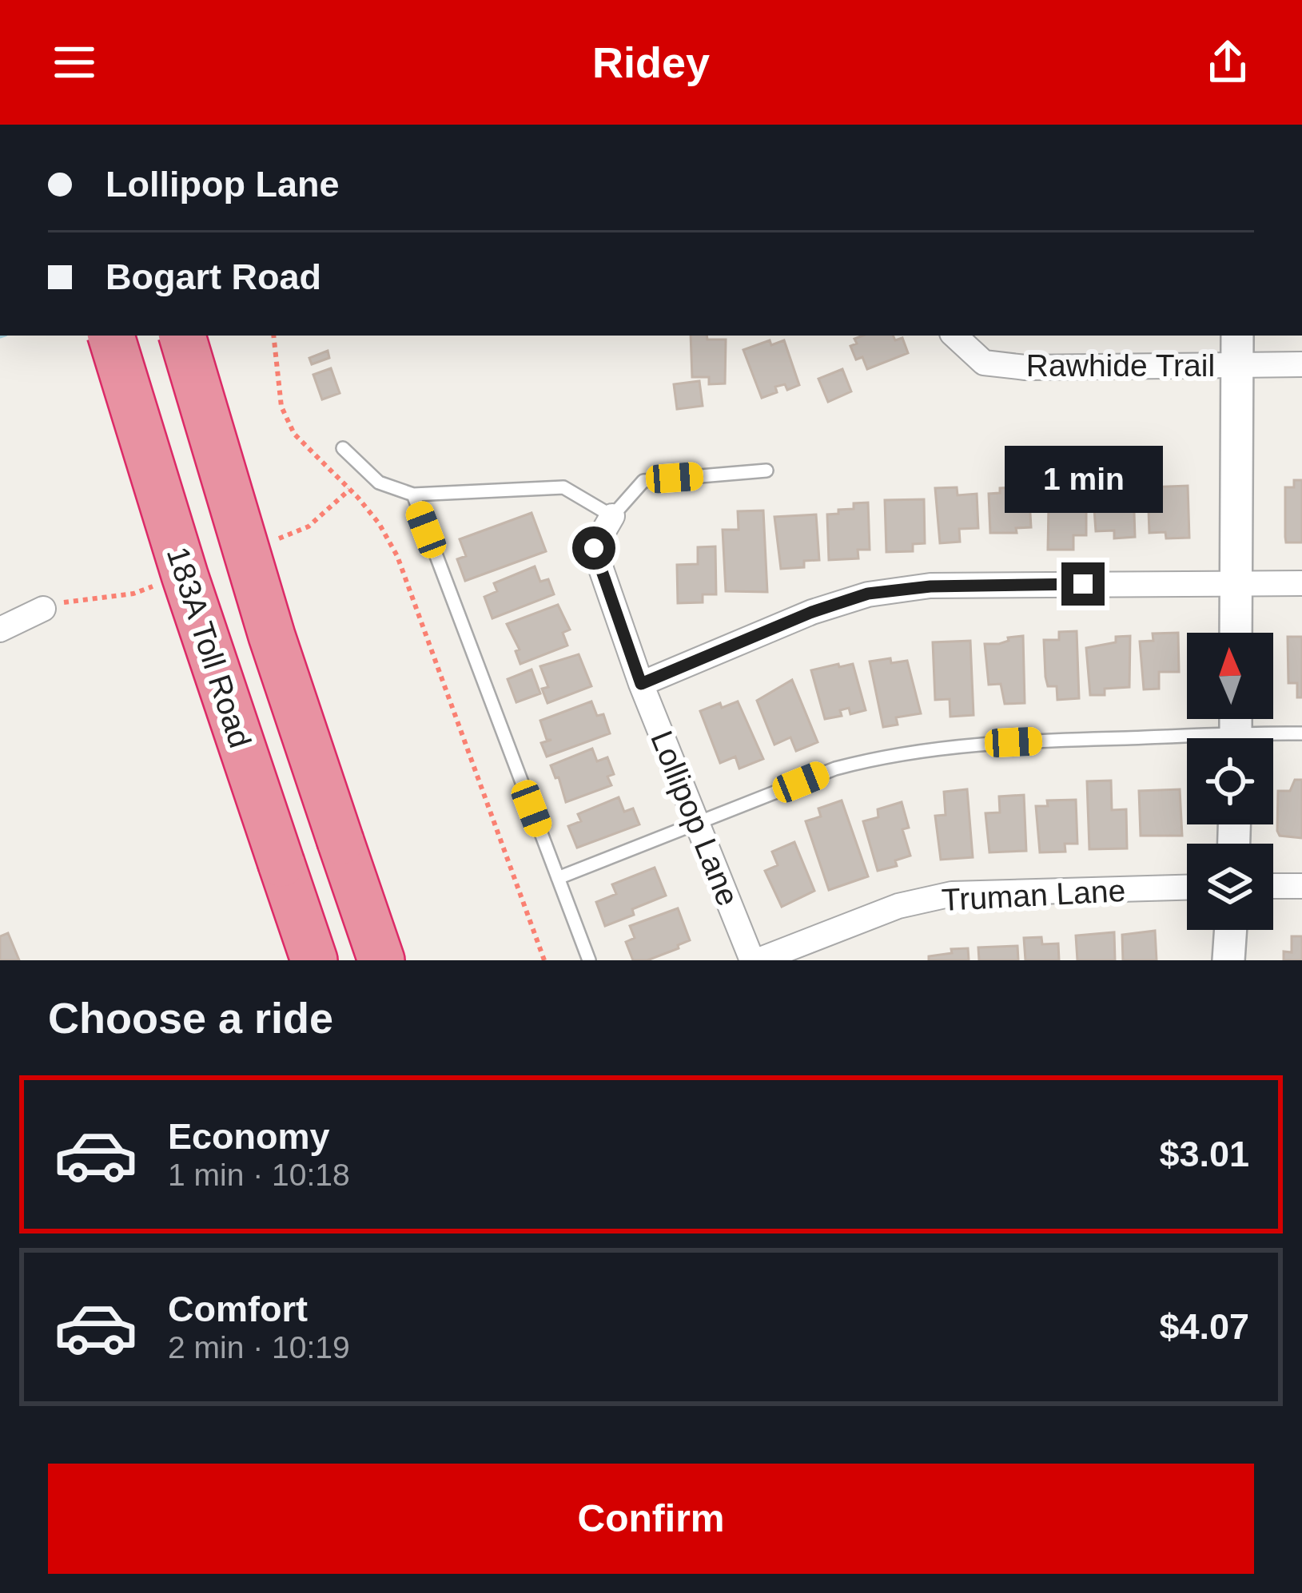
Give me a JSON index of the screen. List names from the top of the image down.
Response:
{
  "streets": {
    "highway": ["183A Toll Road"],
    "street": ["Rawhide Trail", "Lollipop Lane", "Truman Lane"]
  },
  "crossings": [
    ["Lollipop Lane", "Truman Lane"]
  ],
  "north": "top",
  "page": {
    "header": "Ridey",
    "banner": ["Lollipop Lane", "Bogart Road"],
    "bubble": "1 min",
    "heading": "Choose a ride",
    "list": [
      {
        "name": "Economy",
        "note": "1 min · 10:18",
        "value": "$3.01"
      },
      {
        "name": "Comfort",
        "note": "2 min · 10:19",
        "value": "$4.07"
      }
    ],
    "buttons": "Confirm"
  }
}
